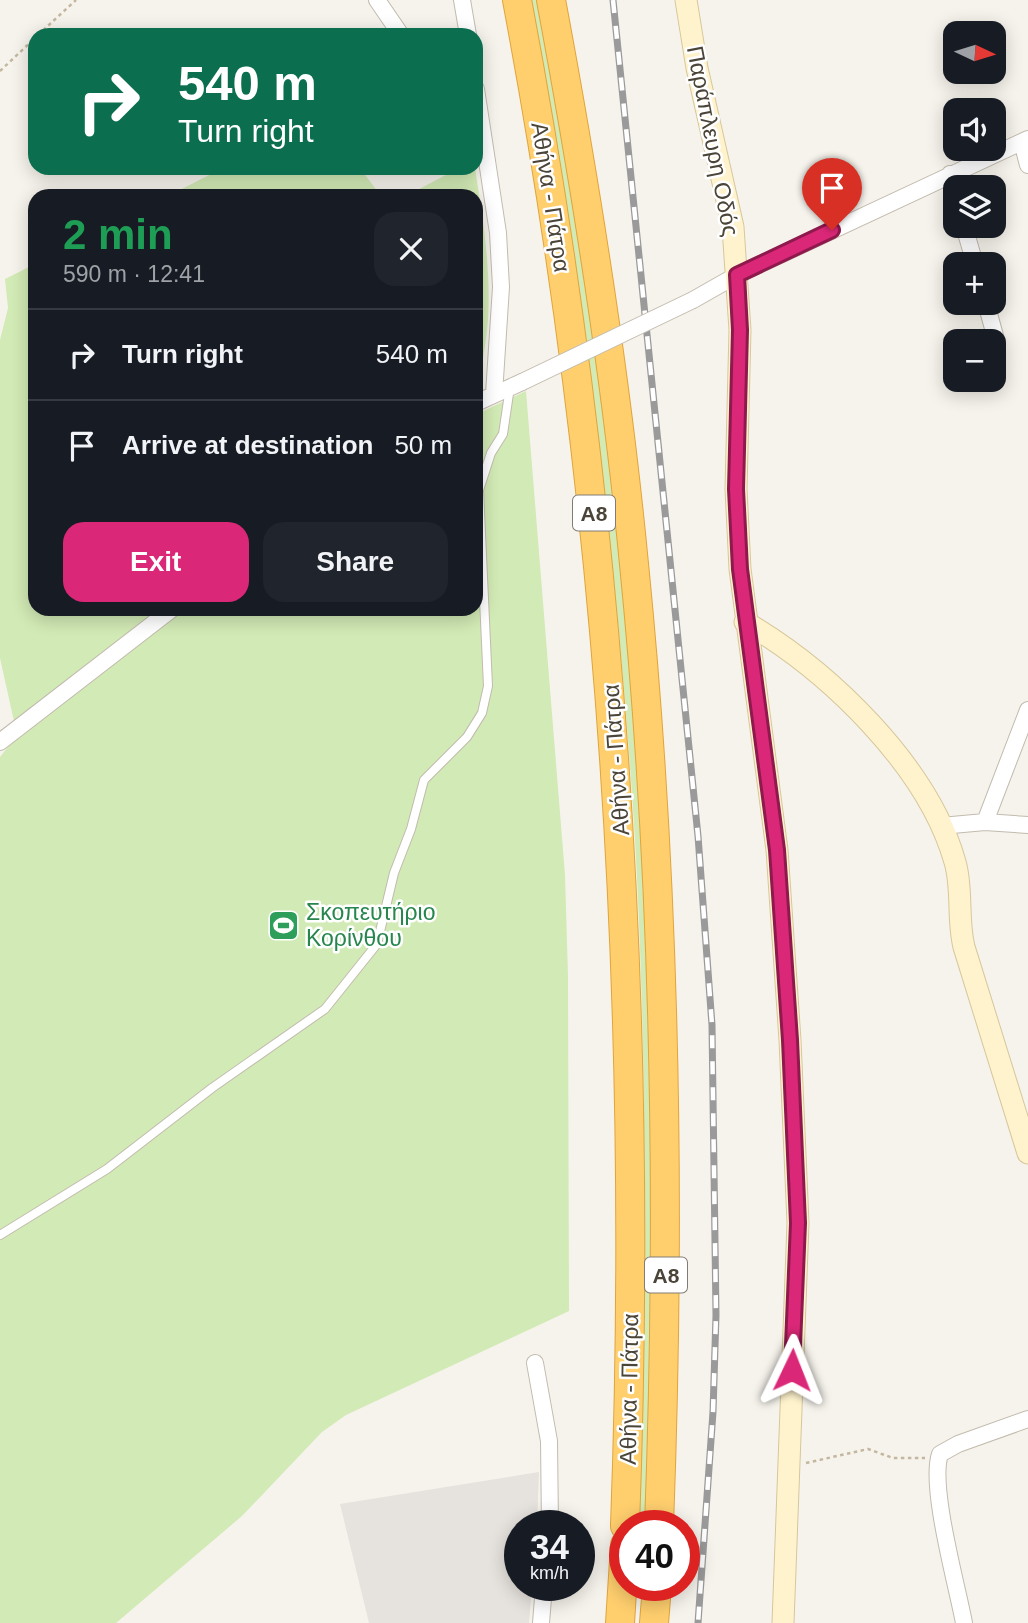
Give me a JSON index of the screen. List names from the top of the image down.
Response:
{
  "streets": {
    "highway": ["Αθήνα - Πάτρα", "Α8"],
    "street": ["Παράπλευρη Οδός"]
  },
  "places": {
    "sports": ["Σκοπευτήριο Κορίνθου"]
  },
  "north": "right",
  "page": {
    "map_buttons": ["+", "−"],
    "turn": ["540 m", "Turn right"],
    "heading": ["2 min", "590 m · 12:41"],
    "list": [
      {
        "name": "Turn right",
        "value": "540 m"
      },
      {
        "name": "Arrive at destination",
        "value": "50 m"
      }
    ],
    "buttons": ["Exit", "Share"],
    "speed": "34 km/h",
    "limit": "40"
  }
}
